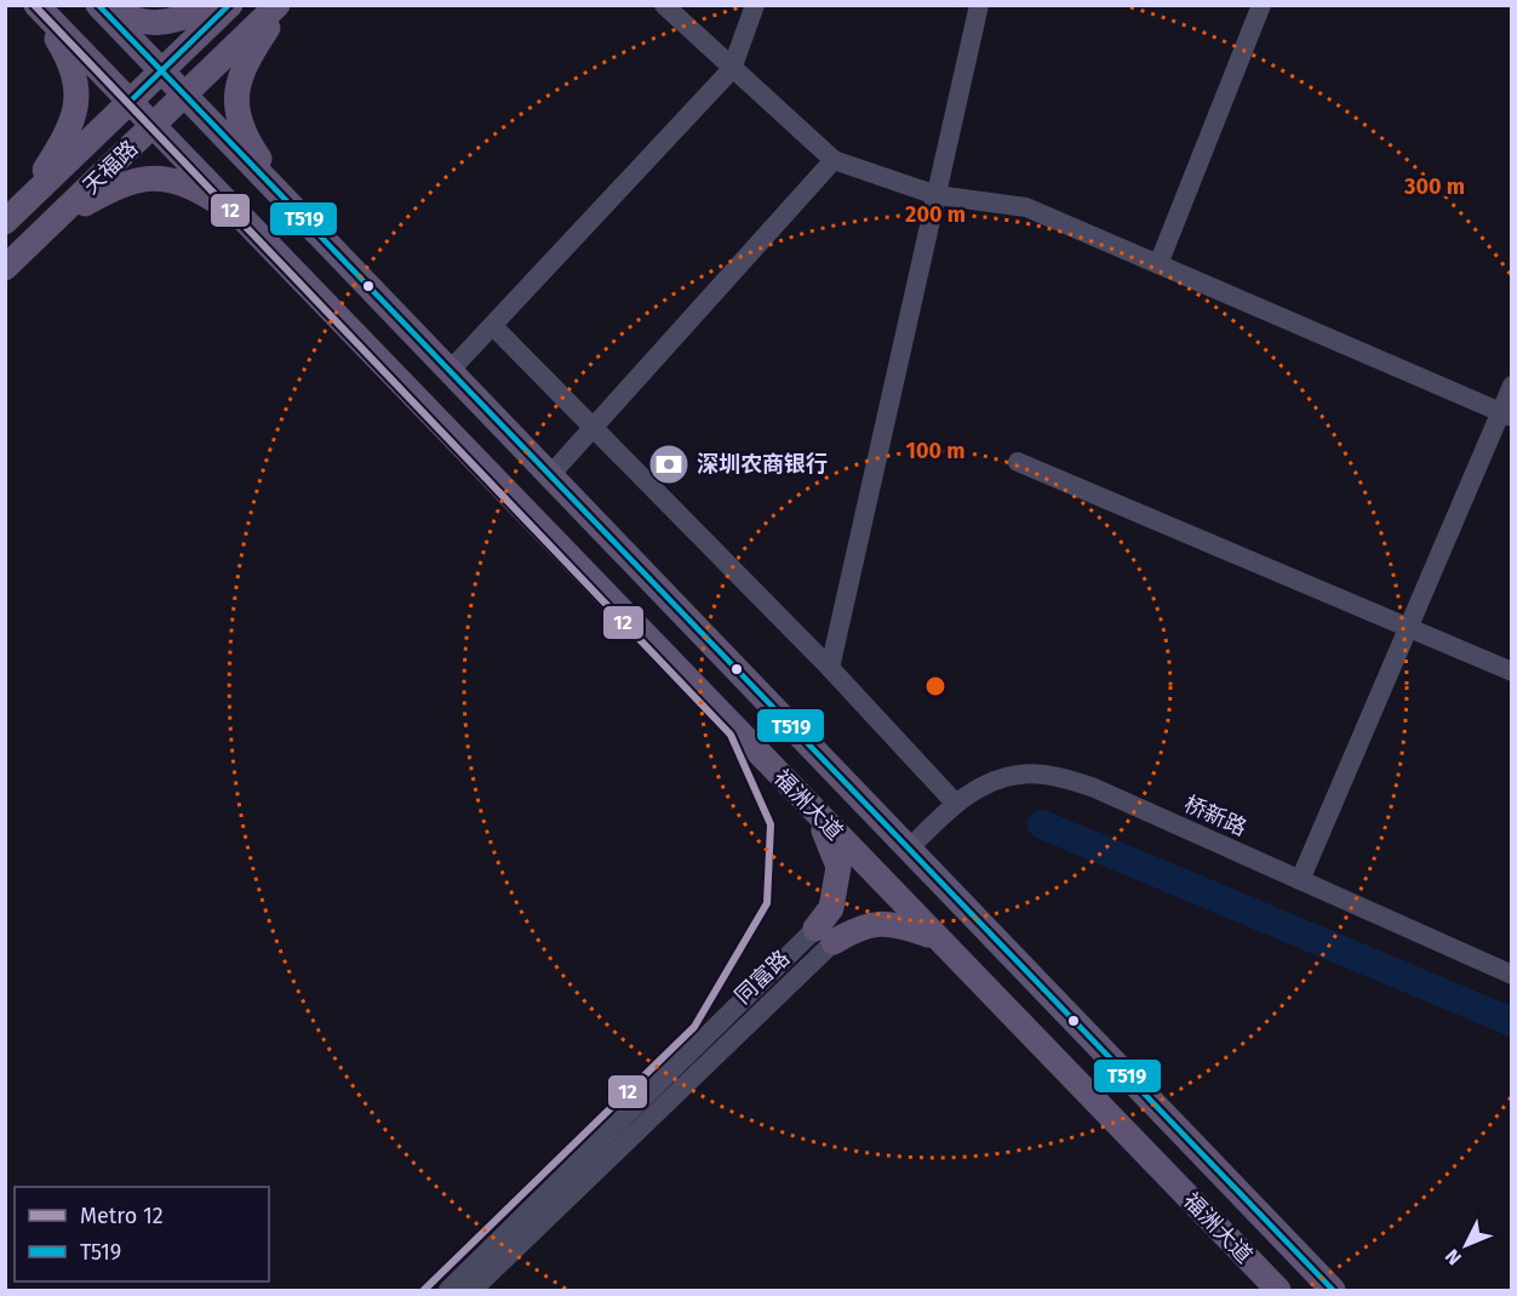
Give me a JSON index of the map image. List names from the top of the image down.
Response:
{
  "streets": {
    "main road": ["天福路", "福洲大道"],
    "street": ["桥新路", "同富路"]
  },
  "crossings": [
    ["天福路", "福洲大道"],
    ["福洲大道", "桥新路"]
  ],
  "places": {
    "bank": ["深圳农商银行"]
  },
  "lines": ["metro line 12", "transit line T519"],
  "legend": ["Metro 12", "T519"],
  "north": "bottom left",
  "rings": ["300 m", "200 m", "100 m"]
}
